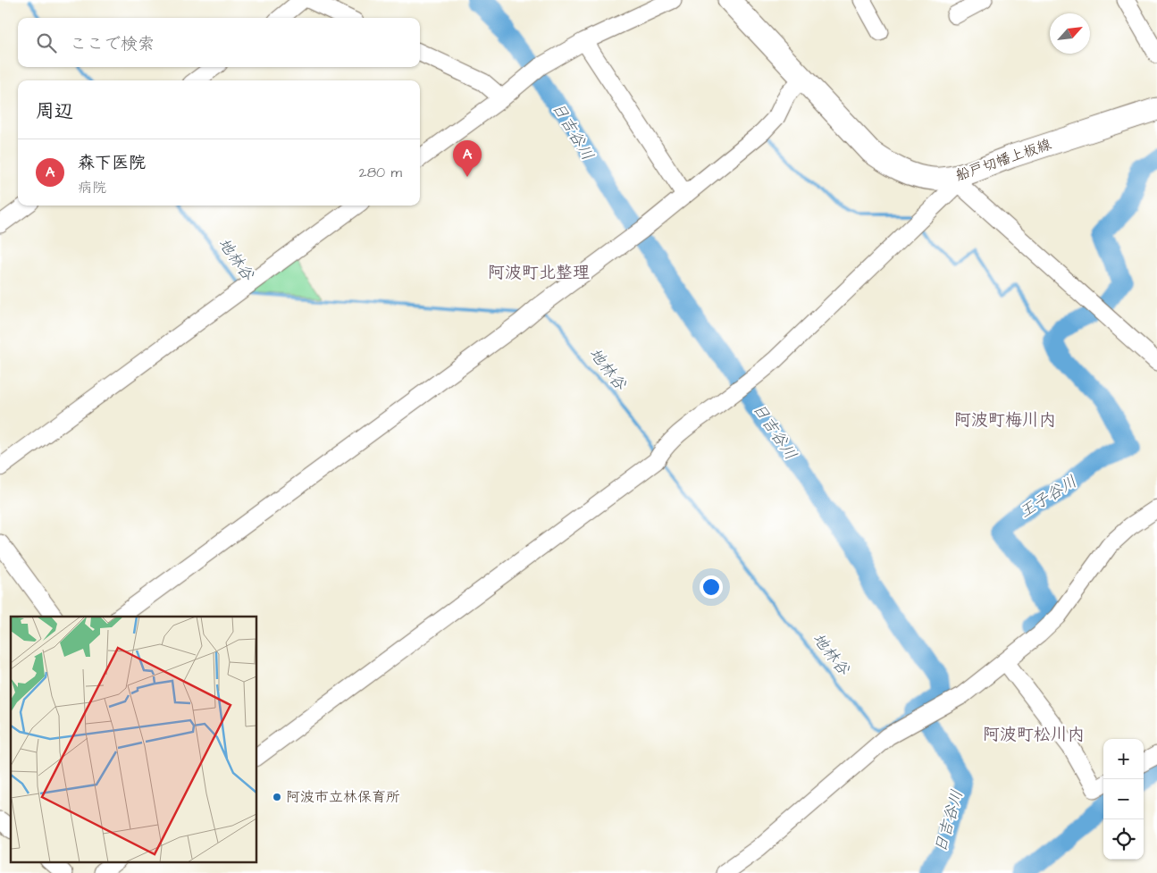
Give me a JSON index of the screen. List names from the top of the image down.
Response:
{
  "streets": {
    "main road": ["船戸切幡上板線"]
  },
  "districts": ["阿波町北整理", "阿波町梅川内", "阿波町松川内"],
  "water": ["日吉谷川", "地林谷", "王子谷川"],
  "places": ["阿波市立林保育所"],
  "north": "top right",
  "page": {
    "search": "ここで検索",
    "heading": "周辺",
    "list": [
      {
        "mark": "A",
        "name": "森下医院",
        "note": "病院",
        "value": "280 m"
      }
    ],
    "pins": "A",
    "map_buttons": ["+", "−"]
  }
}
